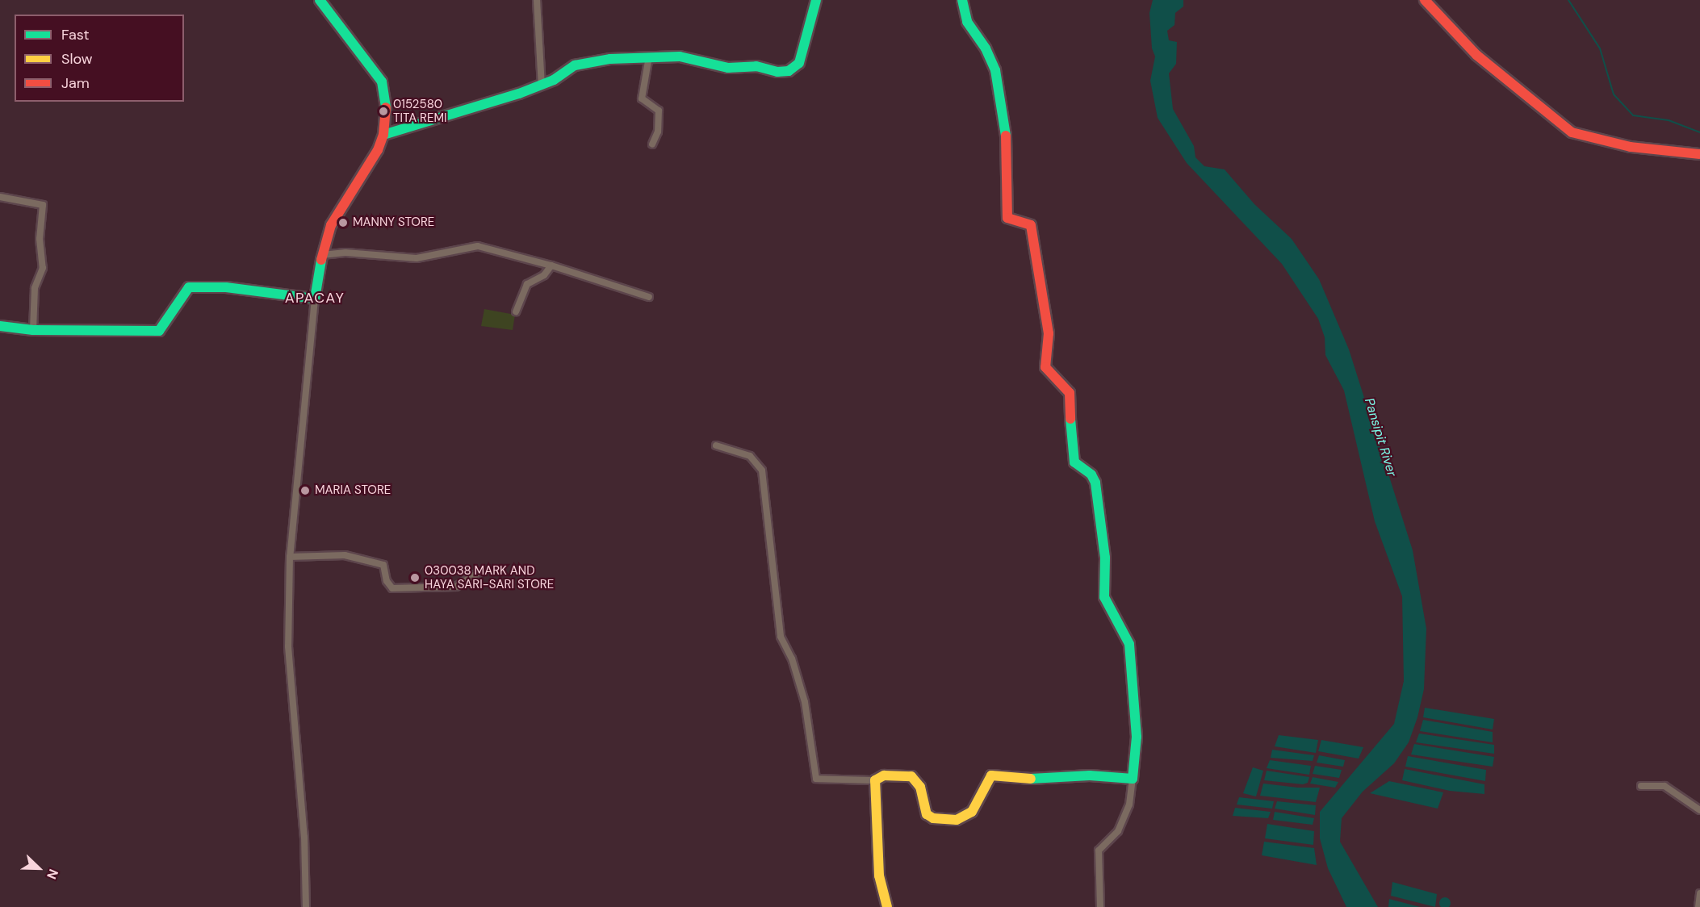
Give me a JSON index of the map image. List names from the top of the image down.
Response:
{
  "districts": ["APACAY"],
  "water": ["Pansipit River"],
  "places": [
    "0152580 TITA REMI",
    "MANNY STORE",
    "MARIA STORE",
    "030038 MARK AND HAYA SARI-SARI STORE"
  ],
  "legend": ["Fast", "Slow", "Jam"],
  "north": "bottom right"
}
